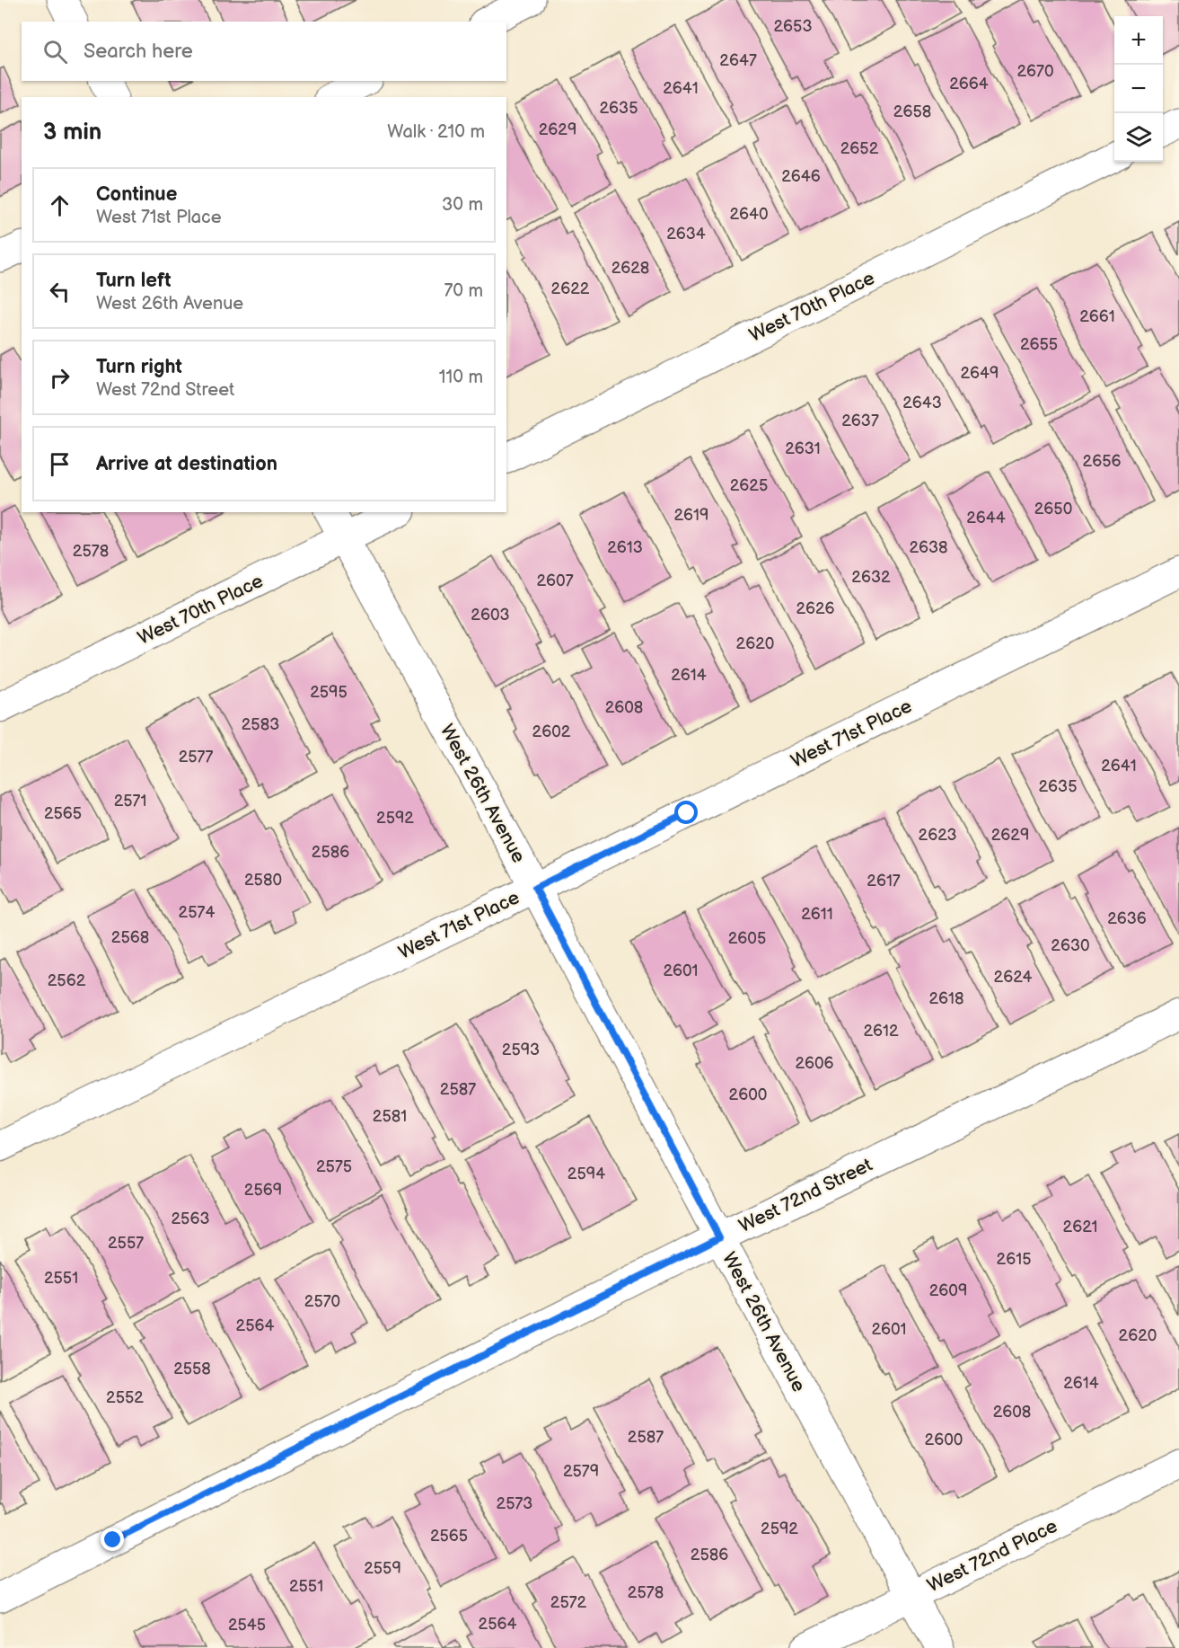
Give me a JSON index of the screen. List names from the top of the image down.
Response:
{
  "streets": {
    "street": [
      "West 70th Place",
      "West 71st Place",
      "West 26th Avenue",
      "West 72nd Street",
      "West 72nd Place"
    ]
  },
  "crossings": [
    ["West 70th Place", "West 26th Avenue"],
    ["West 71st Place", "West 26th Avenue"],
    ["West 26th Avenue", "West 72nd Street"],
    ["West 26th Avenue", "West 72nd Place"]
  ],
  "house_numbers": [
    "2653",
    "2647",
    "2670",
    "2664",
    "2641",
    "2635",
    "2658",
    "2629",
    "2652",
    "2646",
    "2640",
    "2634",
    "2628",
    "2622",
    "2661",
    "2655",
    "2649",
    "2643",
    "2637",
    "2631",
    "2656",
    "2625",
    "2650",
    "2619",
    "2644",
    "2613",
    "2638",
    "2578",
    "2632",
    "2607",
    "2626",
    "2603",
    "2620",
    "2614",
    "2595",
    "2608",
    "2583",
    "2602",
    "2577",
    "2641",
    "2635",
    "2571",
    "2565",
    "2592",
    "2623",
    "2629",
    "2586",
    "2580",
    "2617",
    "2574",
    "2611",
    "2636",
    "2568",
    "2605",
    "2630",
    "2601",
    "2624",
    "2562",
    "2618",
    "2612",
    "2593",
    "2606",
    "2587",
    "2600",
    "2581",
    "2575",
    "2594",
    "2569",
    "2563",
    "2621",
    "2557",
    "2615",
    "2551",
    "2609",
    "2570",
    "2564",
    "2601",
    "2620",
    "2558",
    "2614",
    "2552",
    "2608",
    "2587",
    "2600",
    "2579",
    "2573",
    "2592",
    "2565",
    "2586",
    "2559",
    "2551",
    "2578",
    "2572",
    "2564",
    "2545"
  ],
  "page": {
    "map_buttons": ["+", "−"],
    "search": "Search here",
    "heading": ["3 min", "Walk · 210 m"],
    "list": [
      ["Continue", "West 71st Place", "30 m"],
      ["Turn left", "West 26th Avenue", "70 m"],
      ["Turn right", "West 72nd Street", "110 m"],
      "Arrive at destination"
    ]
  }
}
